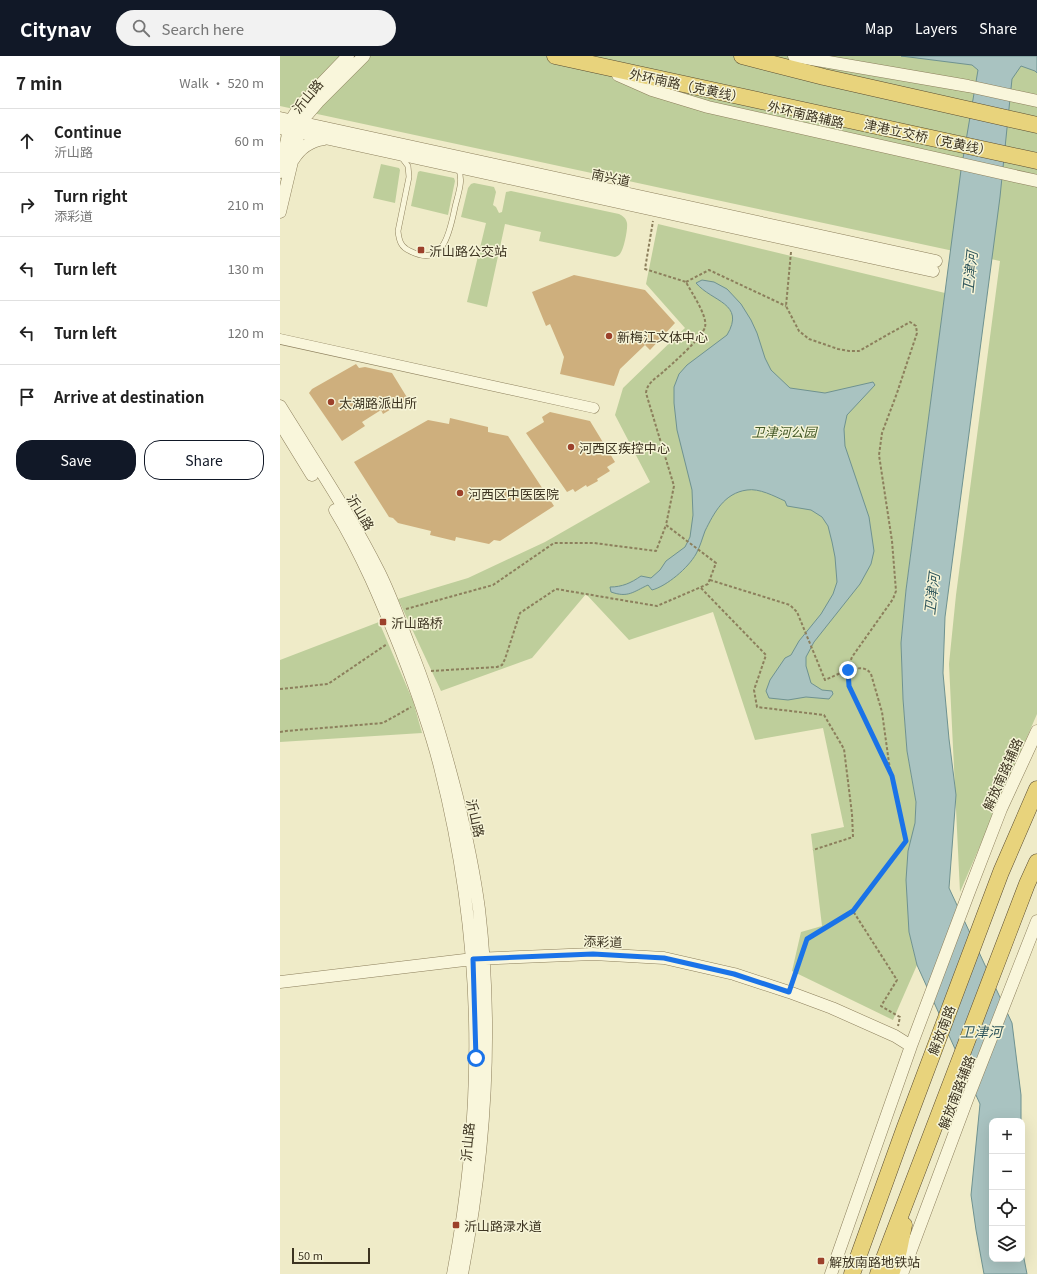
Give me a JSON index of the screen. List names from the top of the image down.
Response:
{
  "streets": {
    "highway": ["外环南路（克黄线）", "津港立交桥（克黄线）", "解放南路"],
    "street": [
      "沂山路",
      "外环南路辅路",
      "南兴道",
      "解放南路辅路",
      "添彩道"
    ]
  },
  "crossings": [
    ["外环南路（克黄线）", "外环南路辅路"],
    ["外环南路（克黄线）", "津港立交桥（克黄线）"],
    ["沂山路", "南兴道"],
    ["沂山路", "添彩道"],
    ["解放南路辅路", "解放南路"],
    ["添彩道", "解放南路"]
  ],
  "water": ["卫津河"],
  "parks": ["卫津河公园"],
  "places": {
    "transit": [
      "沂山路公交站",
      "沂山路桥",
      "沂山路渌水道",
      "解放南路地铁站"
    ],
    "other": [
      "新梅江文体中心",
      "太湖路派出所",
      "河西区疾控中心",
      "河西区中医医院"
    ]
  },
  "scale_bar": "50 m",
  "page": {
    "header": "Citynav",
    "search": "Search here",
    "nav": ["Map", "Layers", "Share"],
    "heading": ["7 min", "Walk · 520 m"],
    "list": [
      ["Continue", "沂山路", "60 m"],
      ["Turn right", "添彩道", "210 m"],
      ["Turn left", "130 m"],
      ["Turn left", "120 m"],
      "Arrive at destination"
    ],
    "buttons": ["Save", "Share"],
    "map_buttons": ["+", "−"],
    "scale": "50 m"
  }
}
